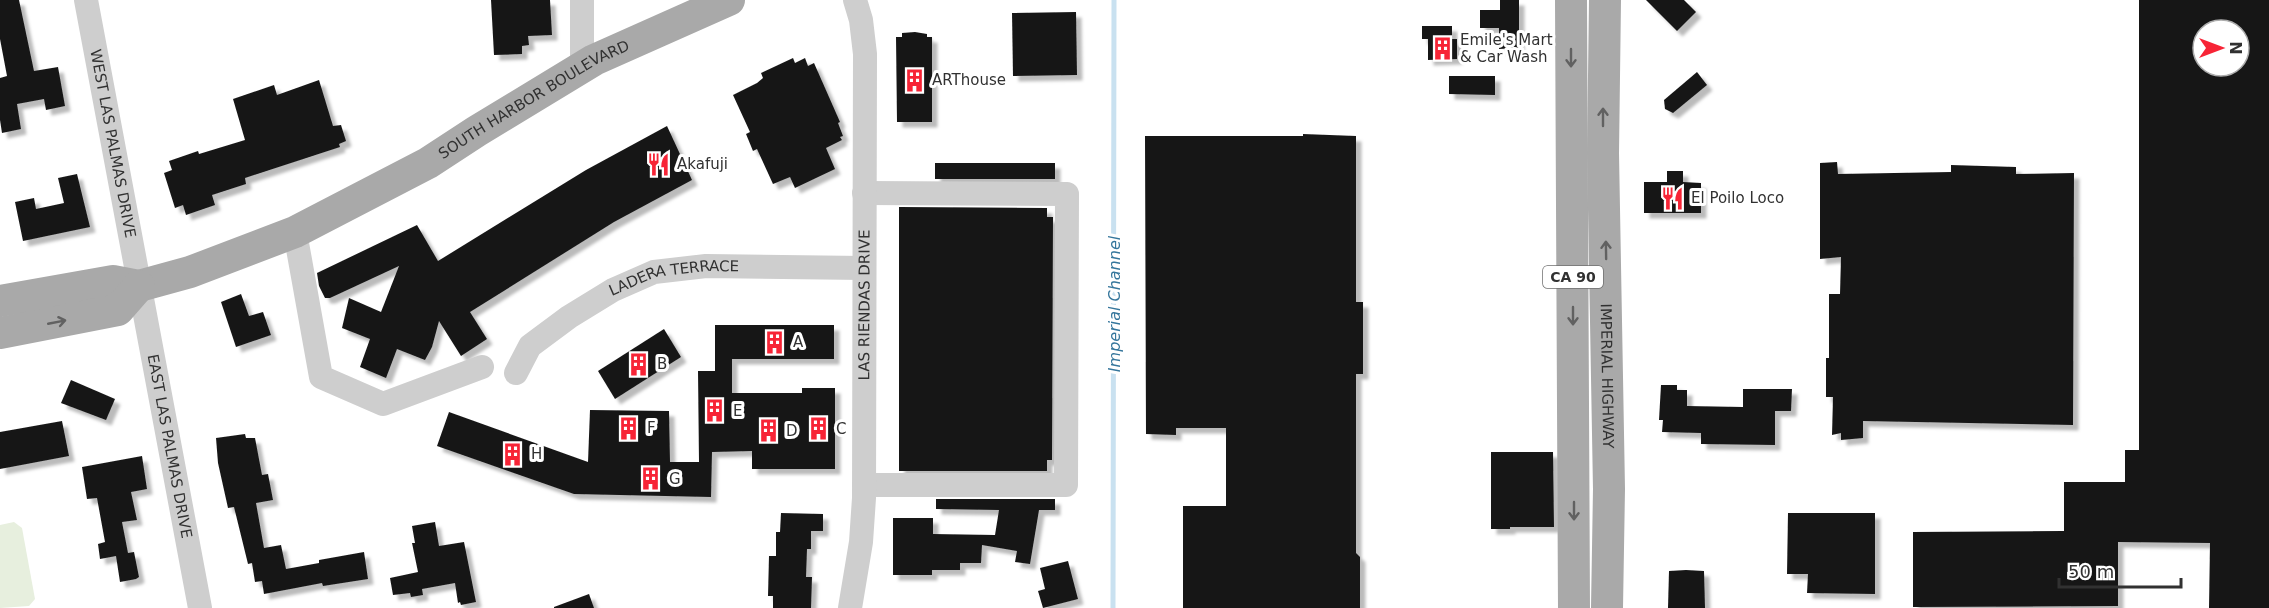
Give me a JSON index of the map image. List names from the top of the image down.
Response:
{
  "streets": {
    "main road": ["SOUTH HARBOR BOULEVARD", "CA 90", "IMPERIAL HIGHWAY"],
    "street": [
      "WEST LAS PALMAS DRIVE",
      "LADERA TERRACE",
      "LAS RIENDAS DRIVE",
      "EAST LAS PALMAS DRIVE"
    ]
  },
  "crossings": [
    ["SOUTH HARBOR BOULEVARD", "WEST LAS PALMAS DRIVE"],
    ["SOUTH HARBOR BOULEVARD", "EAST LAS PALMAS DRIVE"],
    ["WEST LAS PALMAS DRIVE", "EAST LAS PALMAS DRIVE"],
    ["LADERA TERRACE", "LAS RIENDAS DRIVE"]
  ],
  "water": ["Imperial Channel"],
  "places": {
    "building": [
      "Emile's Mart & Car Wash",
      "ARThouse",
      "A",
      "B",
      "E",
      "F",
      "C",
      "D",
      "H",
      "G"
    ],
    "restaurant": ["Akafuji", "El Poilo Loco"]
  },
  "scale_bar": "50 m",
  "north": "right"
}
